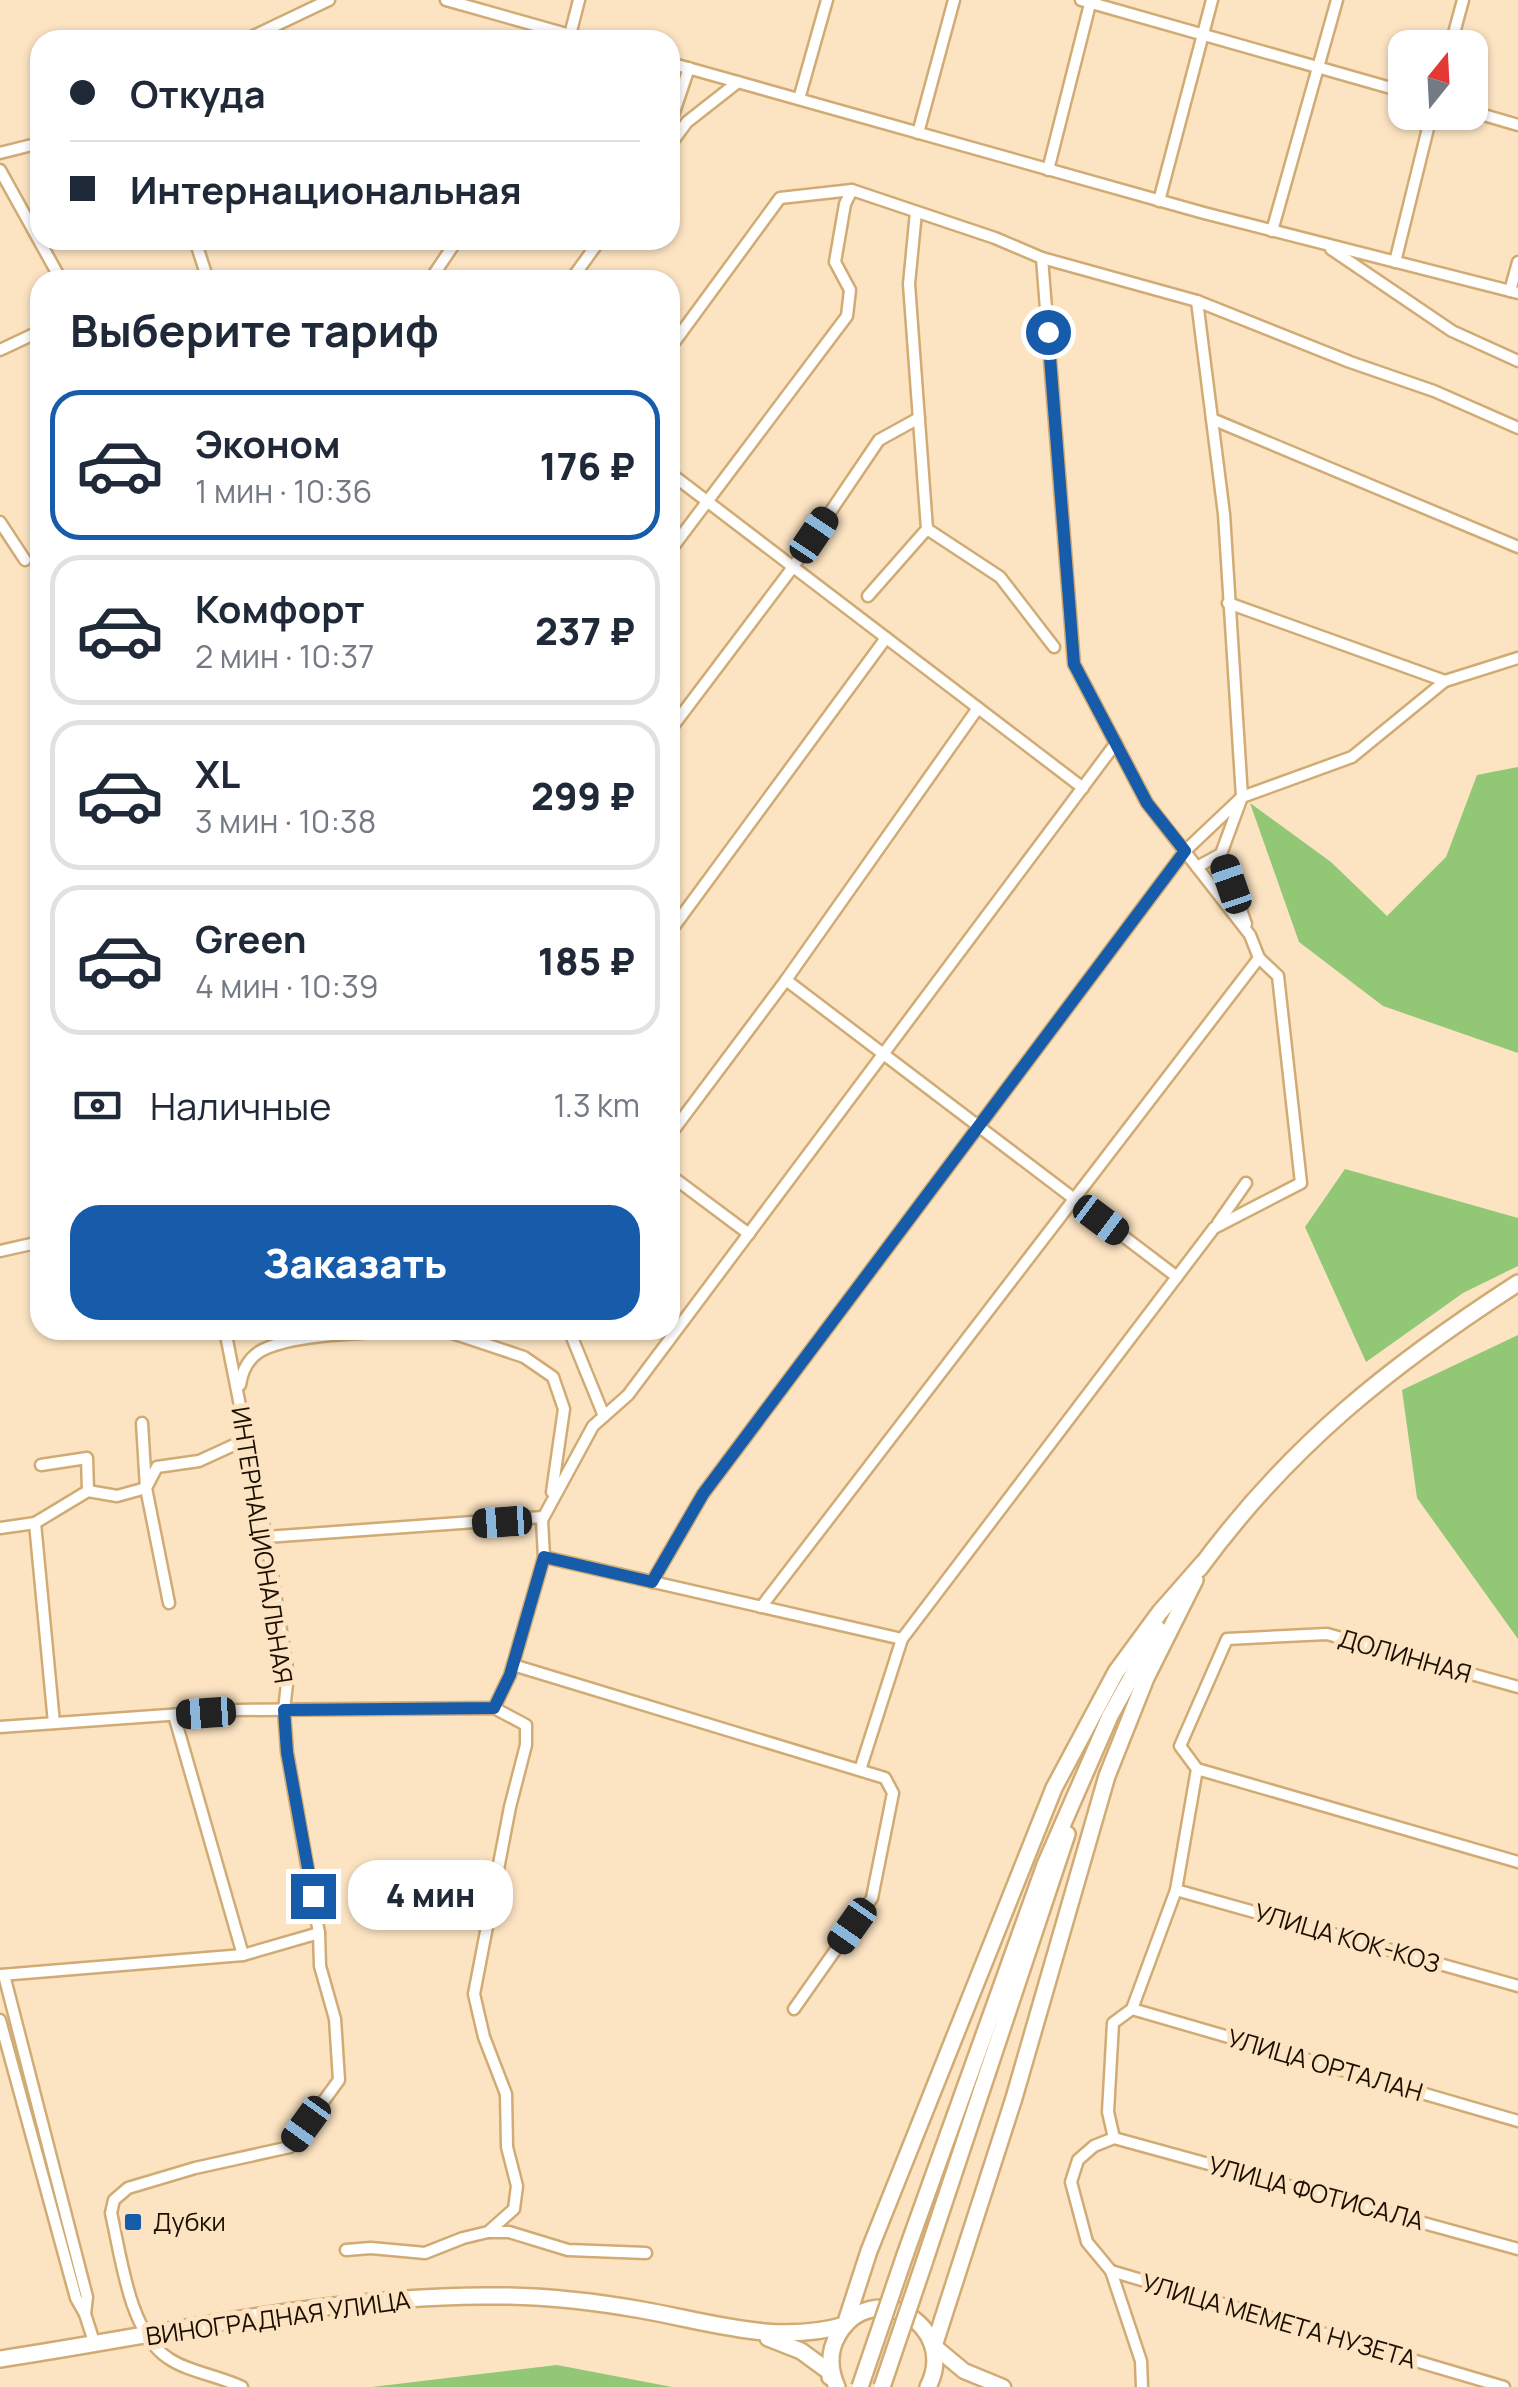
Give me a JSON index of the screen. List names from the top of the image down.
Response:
{
  "streets": {
    "main road": ["ВИНОГРАДНАЯ УЛИЦА"],
    "street": [
      "ИНТЕРНАЦИОНАЛЬНАЯ",
      "ДОЛИННАЯ",
      "УЛИЦА КОК-КОЗ",
      "УЛИЦА ОРТАЛАН",
      "УЛИЦА ФОТИСАЛА",
      "УЛИЦА МЕМЕТА НУЗЕТА"
    ]
  },
  "crossings": [
    ["ИНТЕРНАЦИОНАЛЬНАЯ", "ВИНОГРАДНАЯ УЛИЦА"]
  ],
  "places": {
    "transit": ["Дубки"]
  },
  "north": "top",
  "page": {
    "banner": ["Откуда", "Интернациональная"],
    "heading": "Выберите тариф",
    "list": [
      {
        "name": "Эконом",
        "note": "1 мин · 10:36",
        "value": "176 ₽"
      },
      {
        "name": "Комфорт",
        "note": "2 мин · 10:37",
        "value": "237 ₽"
      },
      {
        "name": "XL",
        "note": "3 мин · 10:38",
        "value": "299 ₽"
      },
      {
        "name": "Green",
        "note": "4 мин · 10:39",
        "value": "185 ₽"
      }
    ],
    "pay": ["Наличные", "1.3 km"],
    "buttons": "Заказать",
    "bubble": "4 мин"
  }
}
